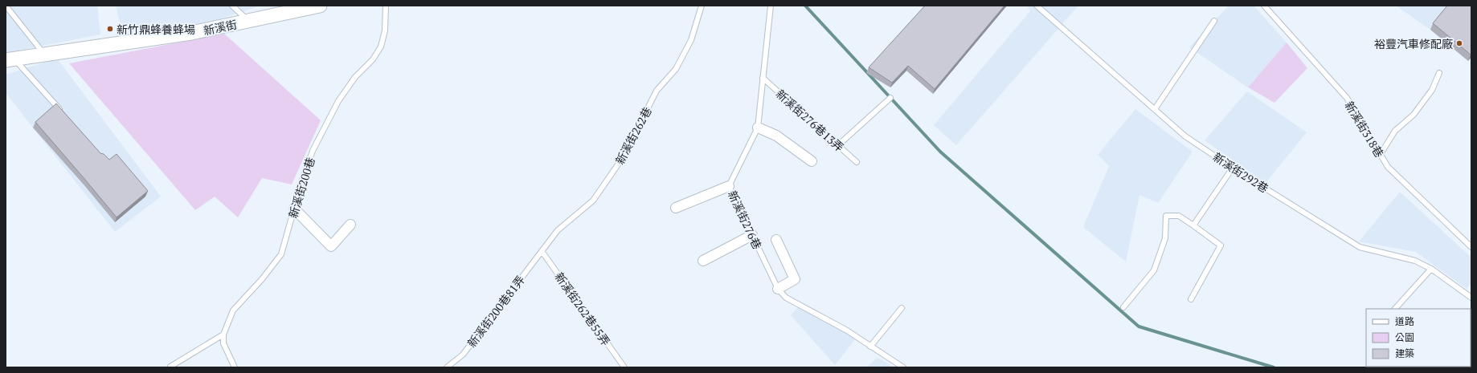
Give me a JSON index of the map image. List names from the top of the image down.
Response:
{
  "streets": {
    "street": ["新溪街"],
    "lane": [
      "新溪街276巷13弄",
      "新溪街318巷",
      "新溪街262巷",
      "新溪街292巷",
      "新溪街200巷",
      "新溪街276巷",
      "新溪街262巷55弄",
      "新溪街200巷81弄"
    ]
  },
  "crossings": [
    ["新溪街276巷13弄", "新溪街276巷"],
    ["新溪街262巷", "新溪街262巷55弄"],
    ["新溪街262巷", "新溪街200巷81弄"],
    ["新溪街262巷55弄", "新溪街200巷81弄"]
  ],
  "places": ["新竹鼎蜂養蜂場", "裕豐汽車修配廠"],
  "legend": ["道路", "公園", "建築"]
}
